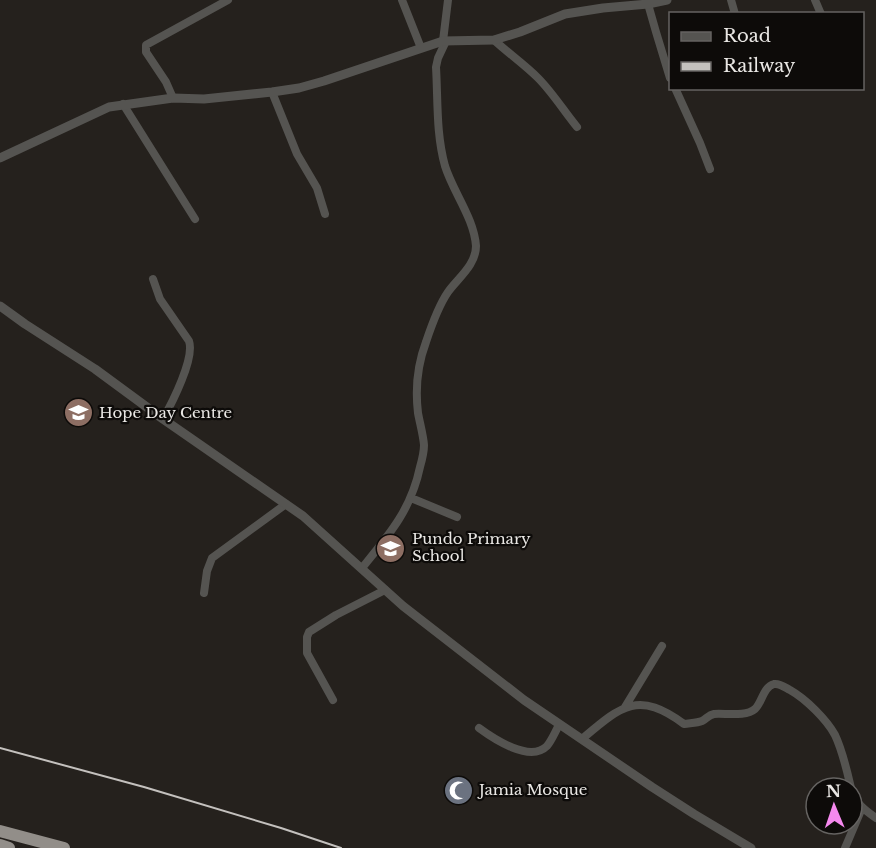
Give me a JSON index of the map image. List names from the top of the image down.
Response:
{
  "places": {
    "school or university": ["Hope Day Centre", "Pundo Primary School"],
    "mosque": ["Jamia Mosque"]
  },
  "legend": ["Road", "Railway"],
  "north": "top"
}
